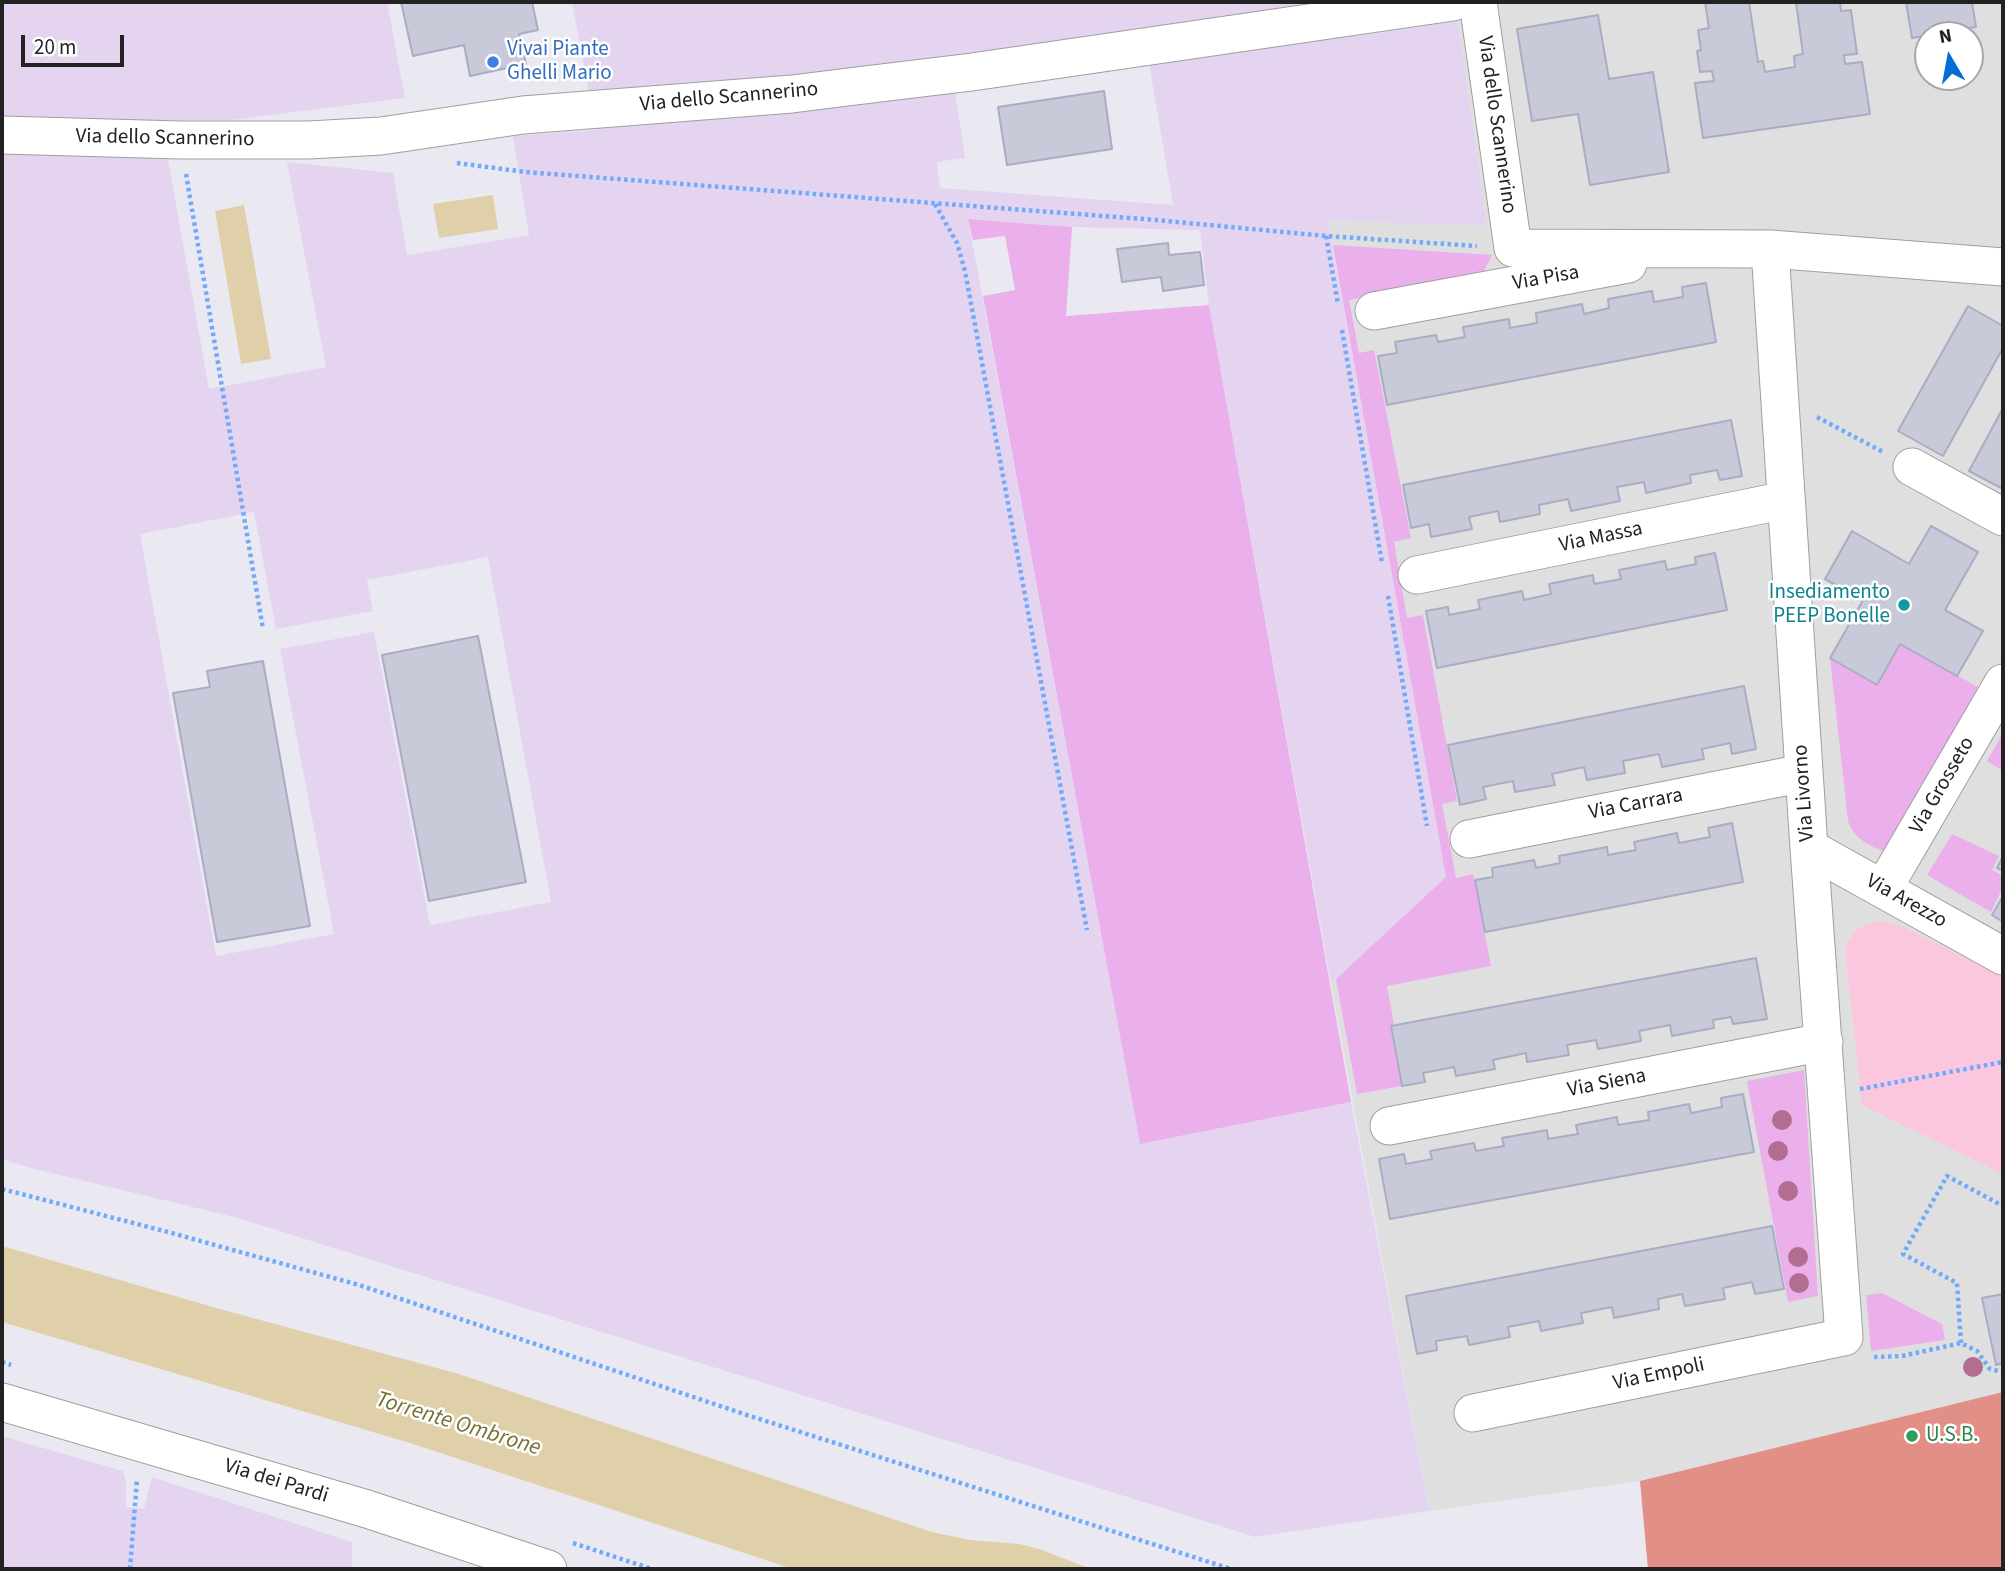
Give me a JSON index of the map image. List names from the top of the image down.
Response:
{
  "streets": {
    "street": [
      "Via dello Scannerino",
      "Via Pisa",
      "Via Massa",
      "Via Grosseto",
      "Via Livorno",
      "Via Carrara",
      "Via Arezzo",
      "Via Siena",
      "Via Empoli",
      "Via dei Pardi"
    ]
  },
  "crossings": [
    ["Via dello Scannerino", "Via Pisa"],
    ["Via Pisa", "Via Livorno"],
    ["Via Massa", "Via Livorno"],
    ["Via Grosseto", "Via Arezzo"],
    ["Via Livorno", "Via Carrara"],
    ["Via Livorno", "Via Arezzo"],
    ["Via Livorno", "Via Siena"],
    ["Via Livorno", "Via Empoli"]
  ],
  "water": ["Torrente Ombrone"],
  "places": ["Vivai Piante Ghelli Mario", "Insediamento PEEP Bonelle", "U.S.B."],
  "scale_bar": "20 m",
  "north": "top"
}
